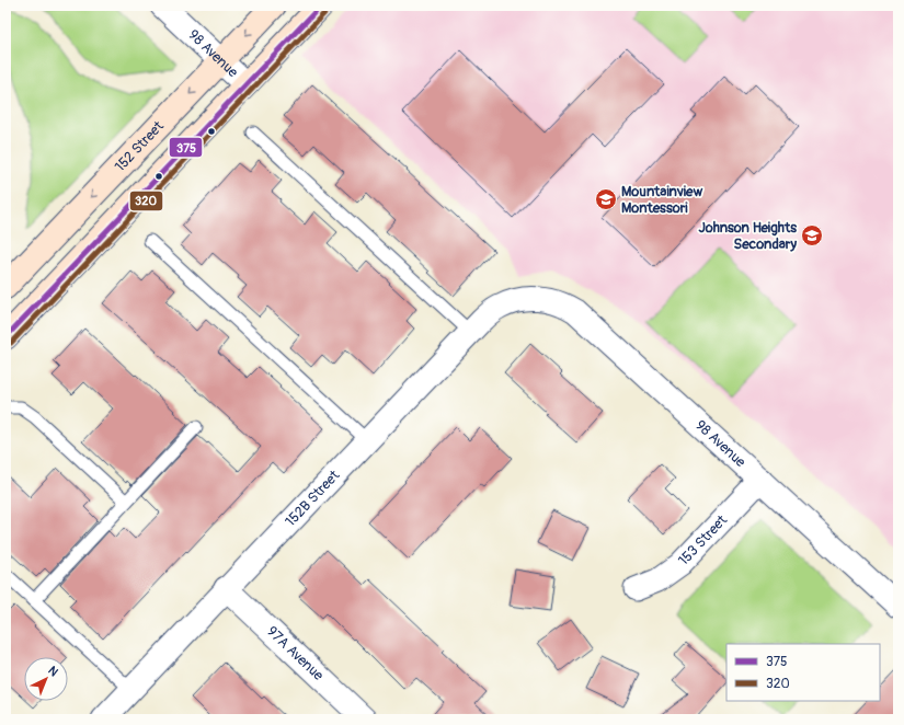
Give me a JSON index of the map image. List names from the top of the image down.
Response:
{
  "streets": {
    "main road": ["152 Street"],
    "street": [
      "98 Avenue",
      "152B Street",
      "153 Street",
      "97A Avenue"
    ]
  },
  "crossings": [
    ["98 Avenue", "152 Street"],
    ["98 Avenue", "152B Street"],
    ["98 Avenue", "153 Street"],
    ["152B Street", "97A Avenue"]
  ],
  "places": {
    "school or university": ["Mountainview Montessori", "Johnson Heights Secondary"]
  },
  "lines": ["transit line 375", "transit line 320"],
  "legend": ["375", "320"],
  "north": "top right"
}
